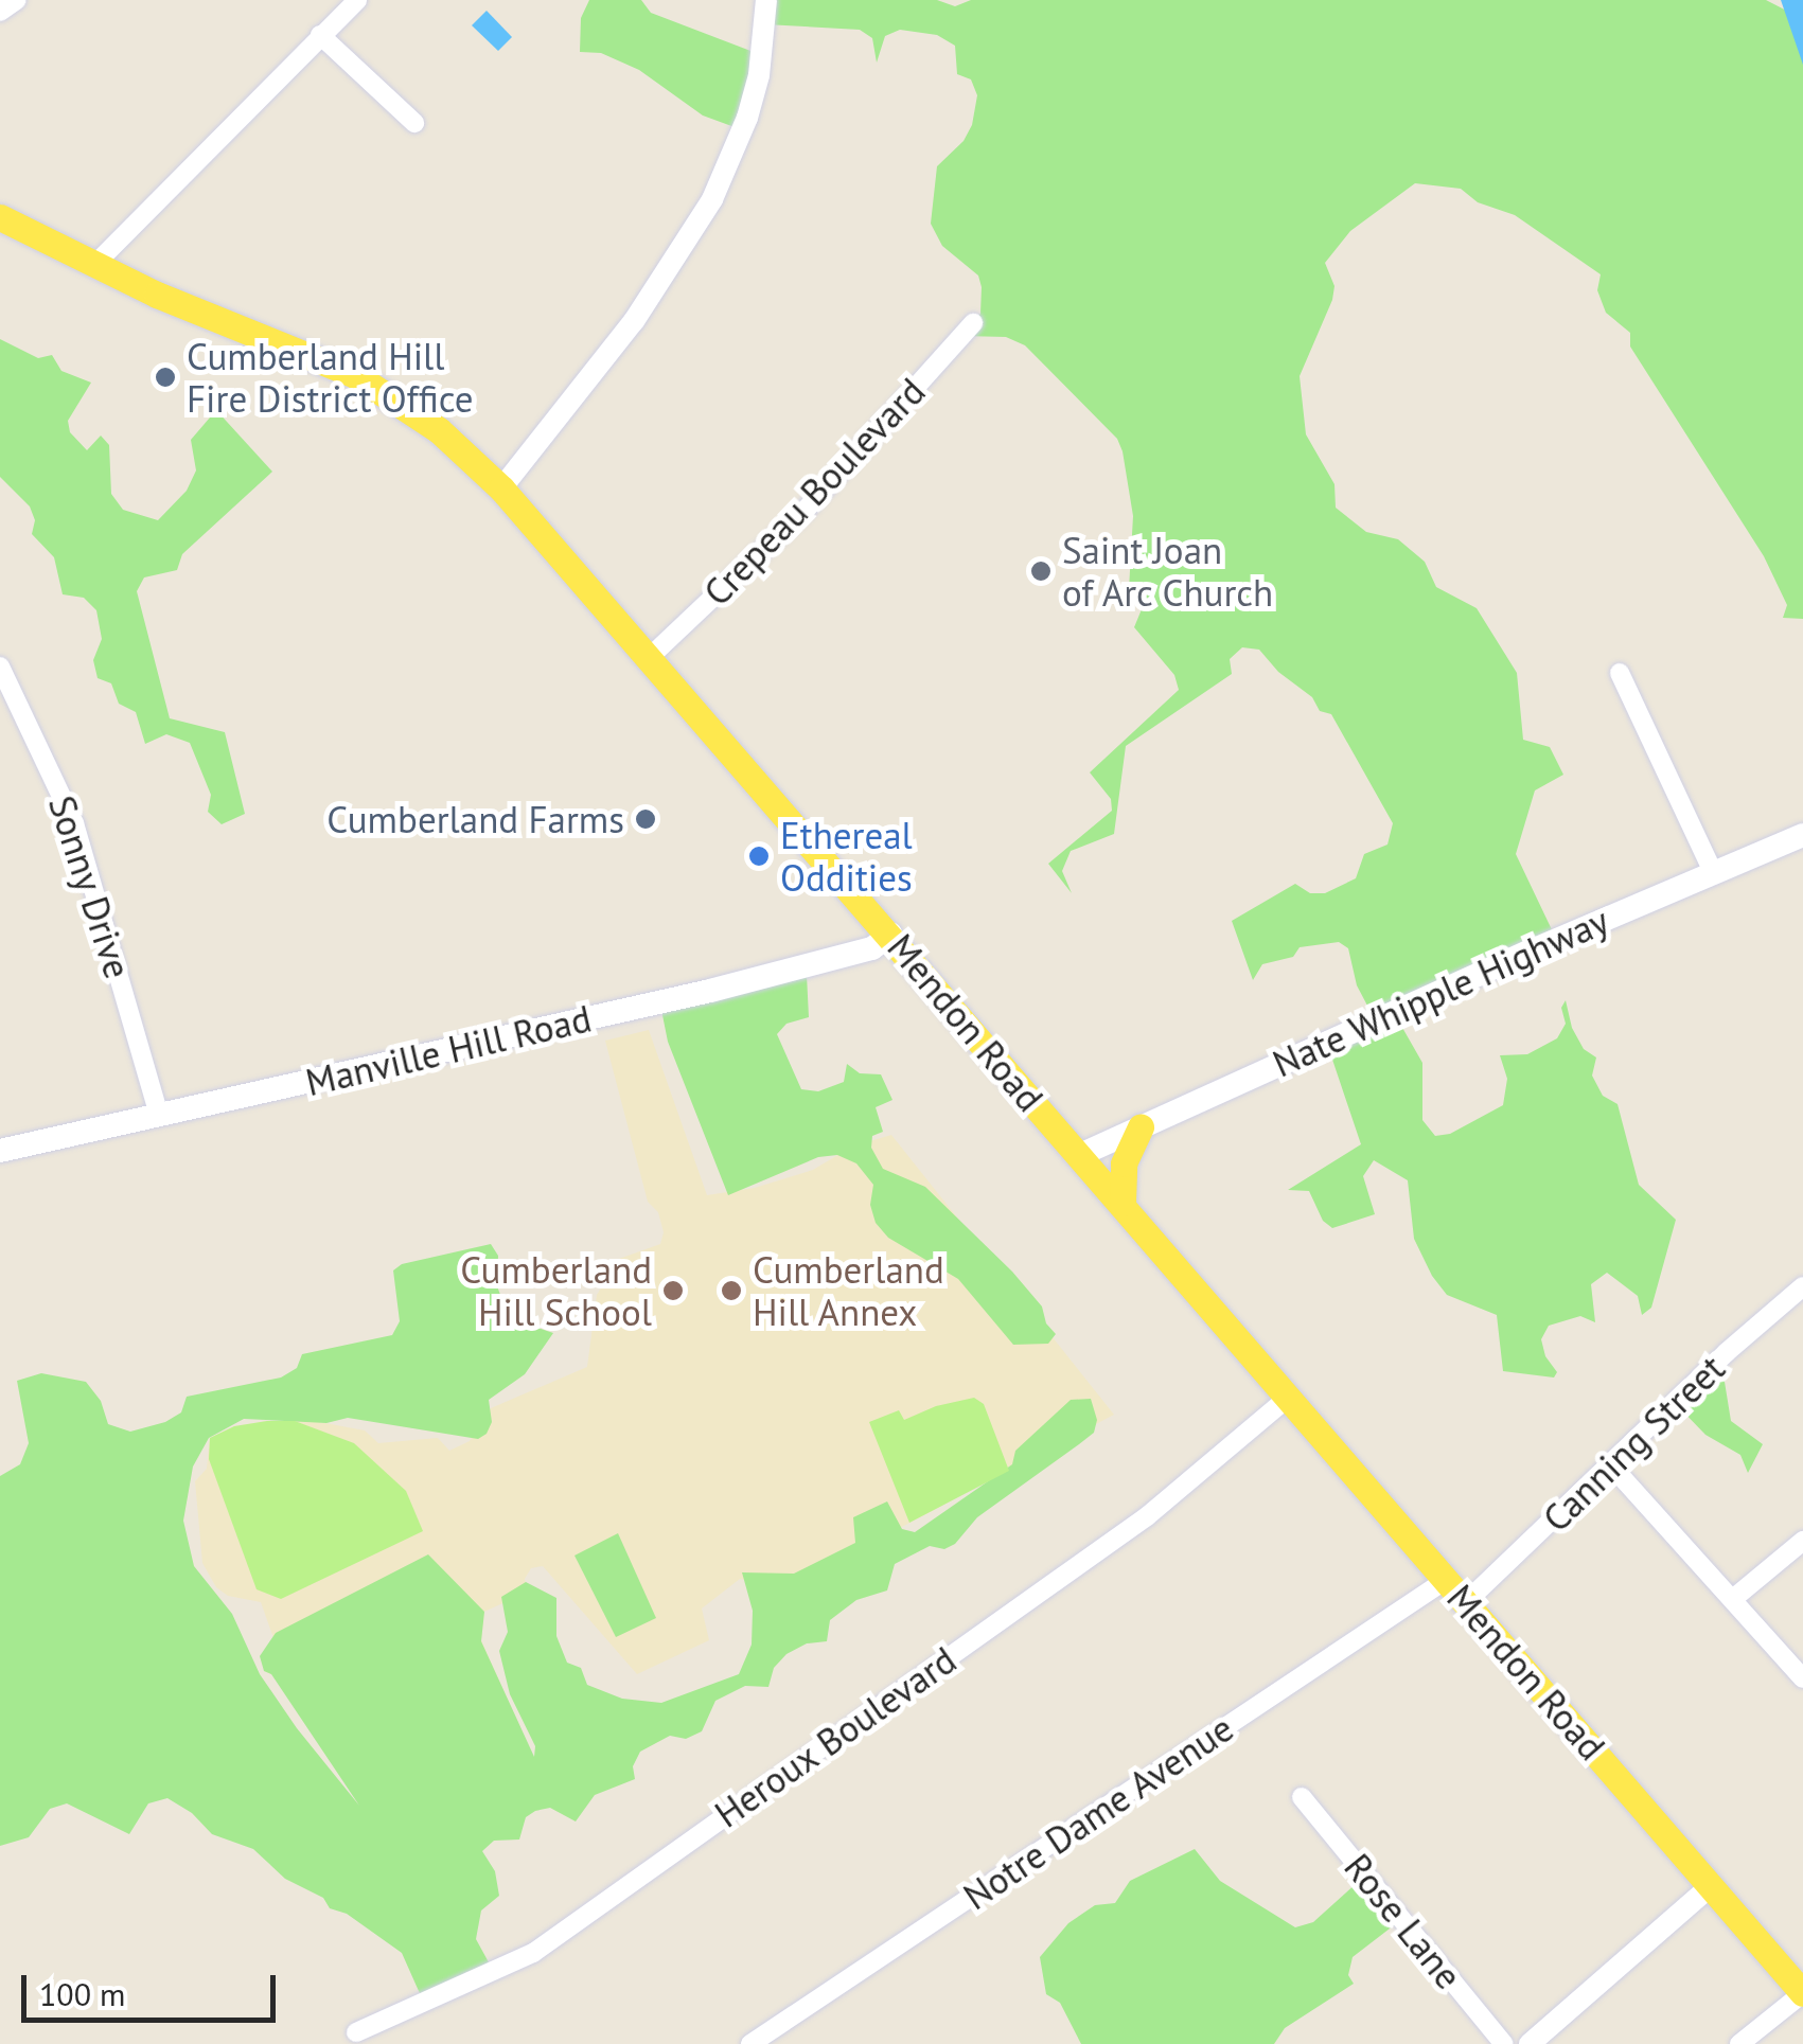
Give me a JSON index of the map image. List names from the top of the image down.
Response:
{
  "streets": {
    "main road": ["Nate Whipple Highway", "Mendon Road", "Manville Hill Road"],
    "street": [
      "Crepeau Boulevard",
      "Sonny Drive",
      "Canning Street",
      "Heroux Boulevard",
      "Notre Dame Avenue",
      "Rose Lane"
    ]
  },
  "crossings": [
    ["Crepeau Boulevard", "Mendon Road"],
    ["Sonny Drive", "Manville Hill Road"],
    ["Nate Whipple Highway", "Mendon Road"],
    ["Mendon Road", "Manville Hill Road"],
    ["Mendon Road", "Canning Street"],
    ["Mendon Road", "Heroux Boulevard"],
    ["Mendon Road", "Notre Dame Avenue"]
  ],
  "places": [
    "Cumberland Hill Fire District Office",
    "Saint Joan of Arc Church",
    "Cumberland Farms",
    "Ethereal Oddities",
    "Cumberland Hill School",
    "Cumberland Hill Annex"
  ],
  "scale_bar": "100 m"
}
